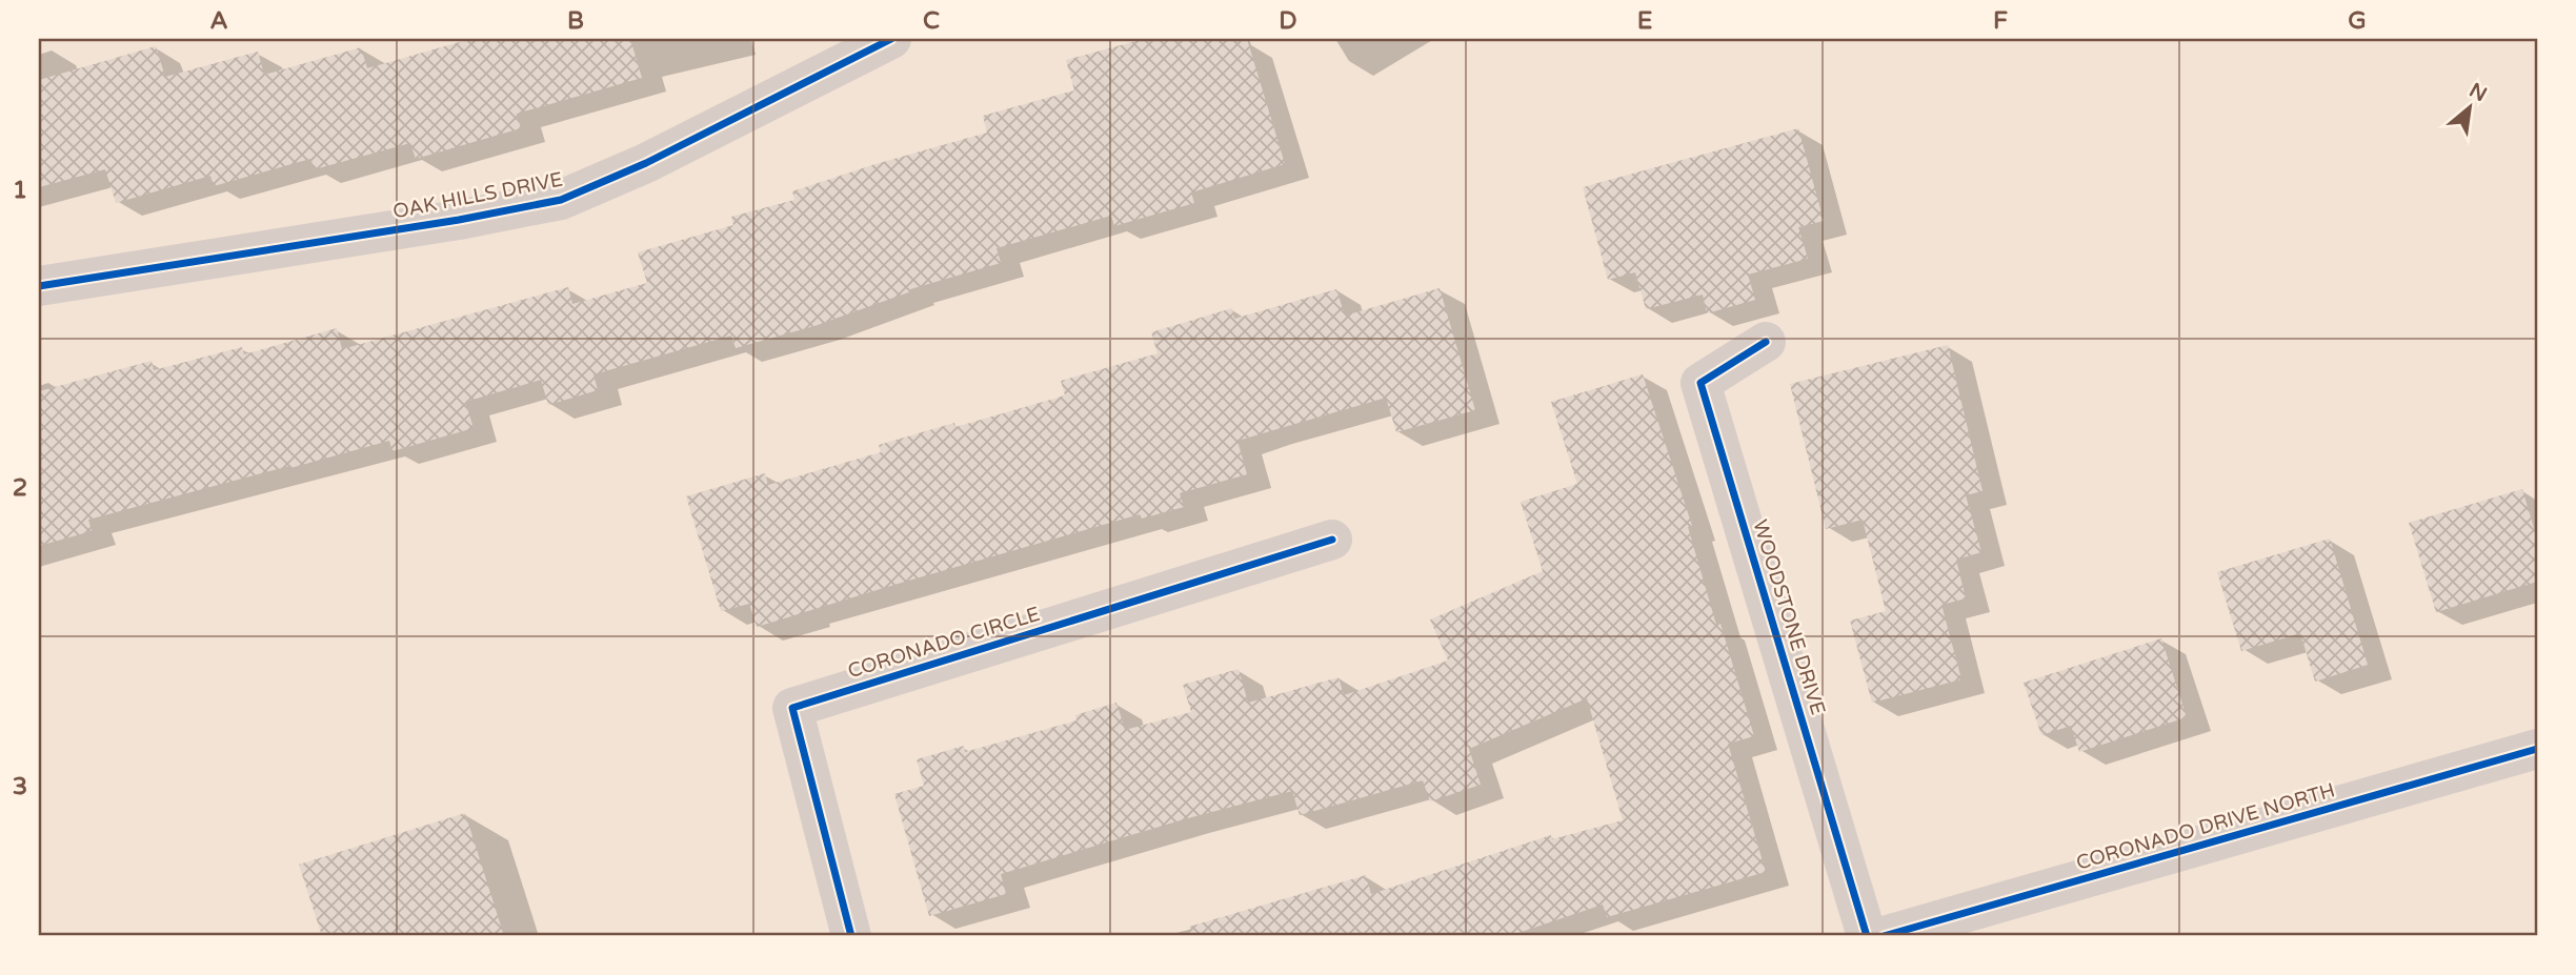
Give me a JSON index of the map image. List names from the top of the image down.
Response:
{
  "streets": {
    "street": [
      "OAK HILLS DRIVE",
      "WOODSTONE DRIVE",
      "CORONADO CIRCLE",
      "CORONADO DRIVE NORTH"
    ]
  },
  "north": "top right",
  "grid": {
    "columns": [
      "A",
      "B",
      "C",
      "D",
      "E",
      "F",
      "G"
    ],
    "rows": ["1", "2", "3"]
  }
}
